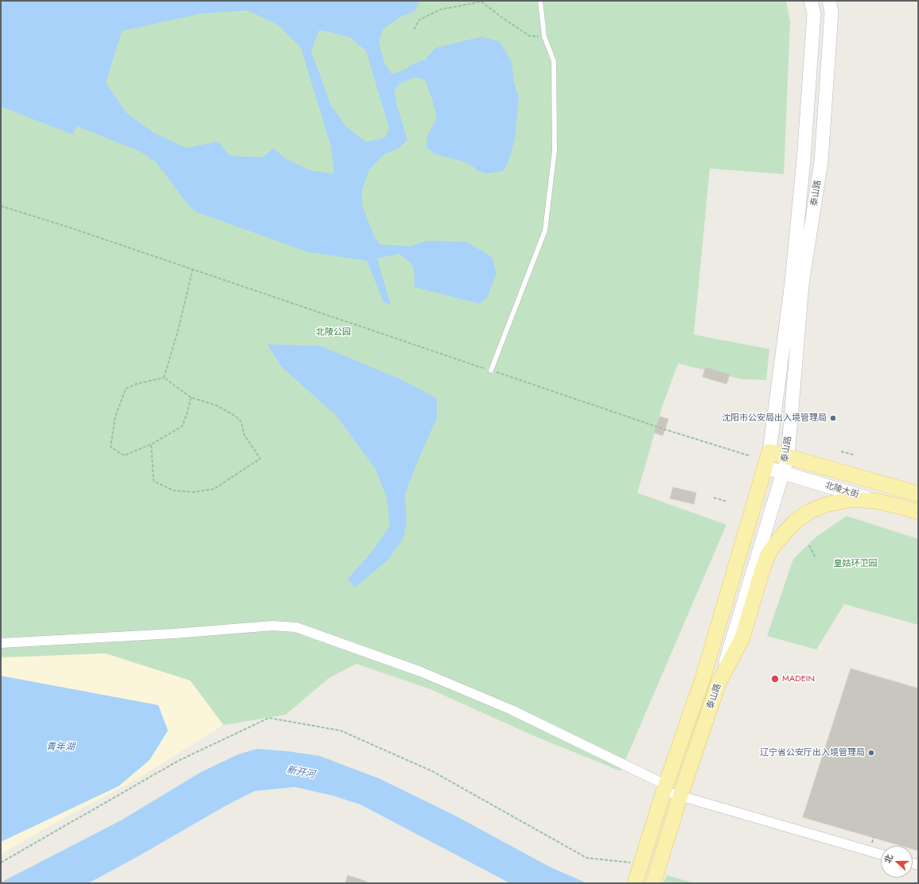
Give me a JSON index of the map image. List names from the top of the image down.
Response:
{
  "streets": {
    "main road": ["泰山路", "北陵大街"]
  },
  "crossings": [
    ["泰山路", "北陵大街"]
  ],
  "water": ["青年湖", "新开河"],
  "parks": ["北陵公园", "皇姑环卫园"],
  "places": ["沈阳市公安局出入境管理局", "MADEIN", "辽宁省公安厅出入境管理局"],
  "north": "left"
}
